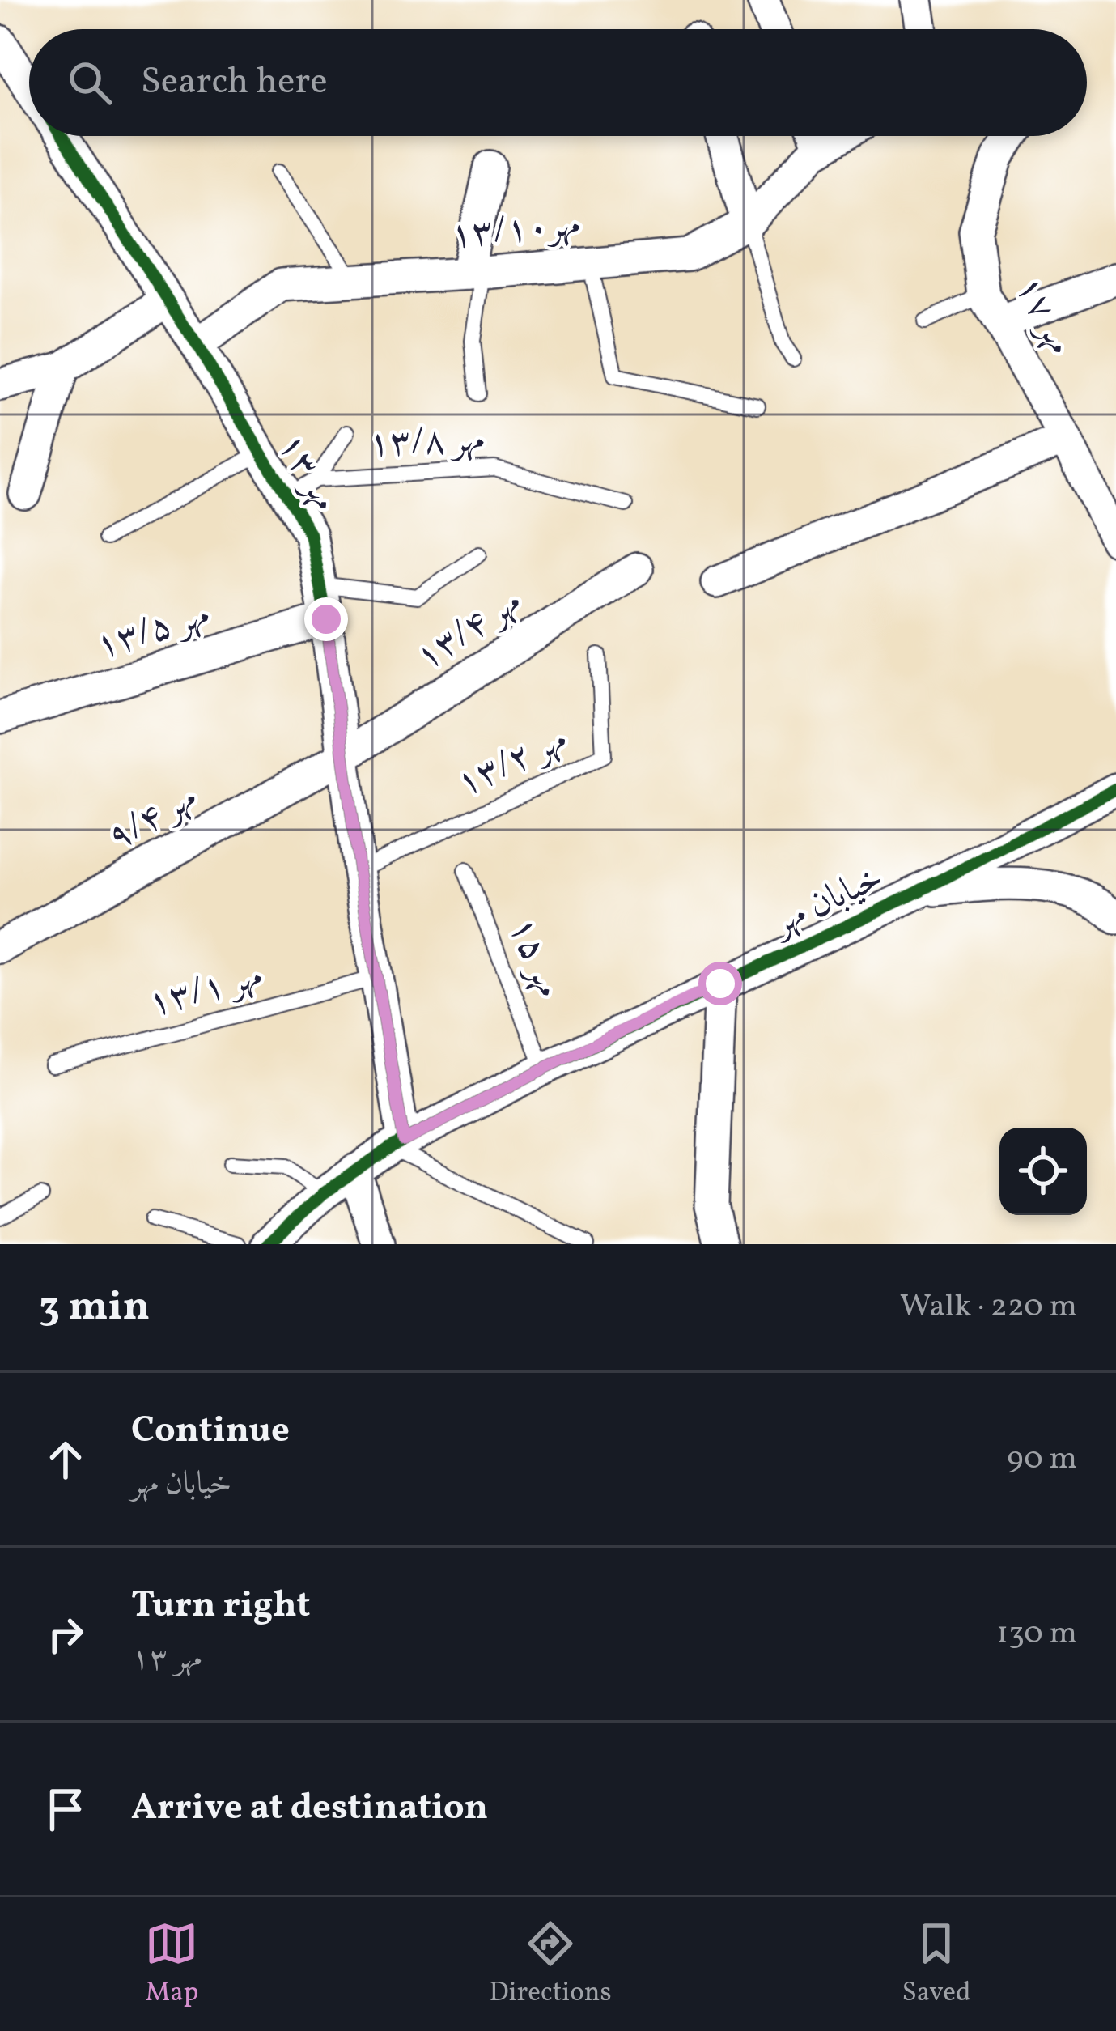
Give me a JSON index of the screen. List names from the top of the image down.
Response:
{
  "streets": {
    "street": [
      "مهر۱۳/۱۰",
      "مهر ۱۷",
      "مهر ۱۳",
      "مهر ۱۳/۴",
      "مهر ۱۳/۵",
      "مهر ۹/۴",
      "خیابان مهر"
    ],
    "lane": [
      "مهر ۱۳/۸",
      "مهر ۱۳/۲",
      "مهر ۱۵",
      "مهر ۱۳/۱"
    ]
  },
  "crossings": [
    ["مهر۱۳/۱۰", "مهر ۱۳"],
    ["مهر ۱۳/۸", "مهر ۱۳"],
    ["مهر ۱۳", "مهر ۱۳/۴"],
    ["مهر ۱۳", "مهر ۱۳/۵"],
    ["مهر ۱۳", "مهر ۱۳/۲"],
    ["مهر ۱۳", "مهر ۹/۴"],
    ["مهر ۱۳", "خیابان مهر"],
    ["مهر ۱۳", "مهر ۱۳/۱"],
    ["مهر ۱۳/۴", "مهر ۹/۴"],
    ["خیابان مهر", "مهر ۱۵"]
  ],
  "page": {
    "search": "Search here",
    "heading": ["3 min", "Walk · 220 m"],
    "list": [
      ["Continue", "خیابان مهر", "90 m"],
      ["Turn right", "مهر ۱۳", "130 m"],
      "Arrive at destination"
    ],
    "nav": ["Map", "Directions", "Saved"]
  }
}
